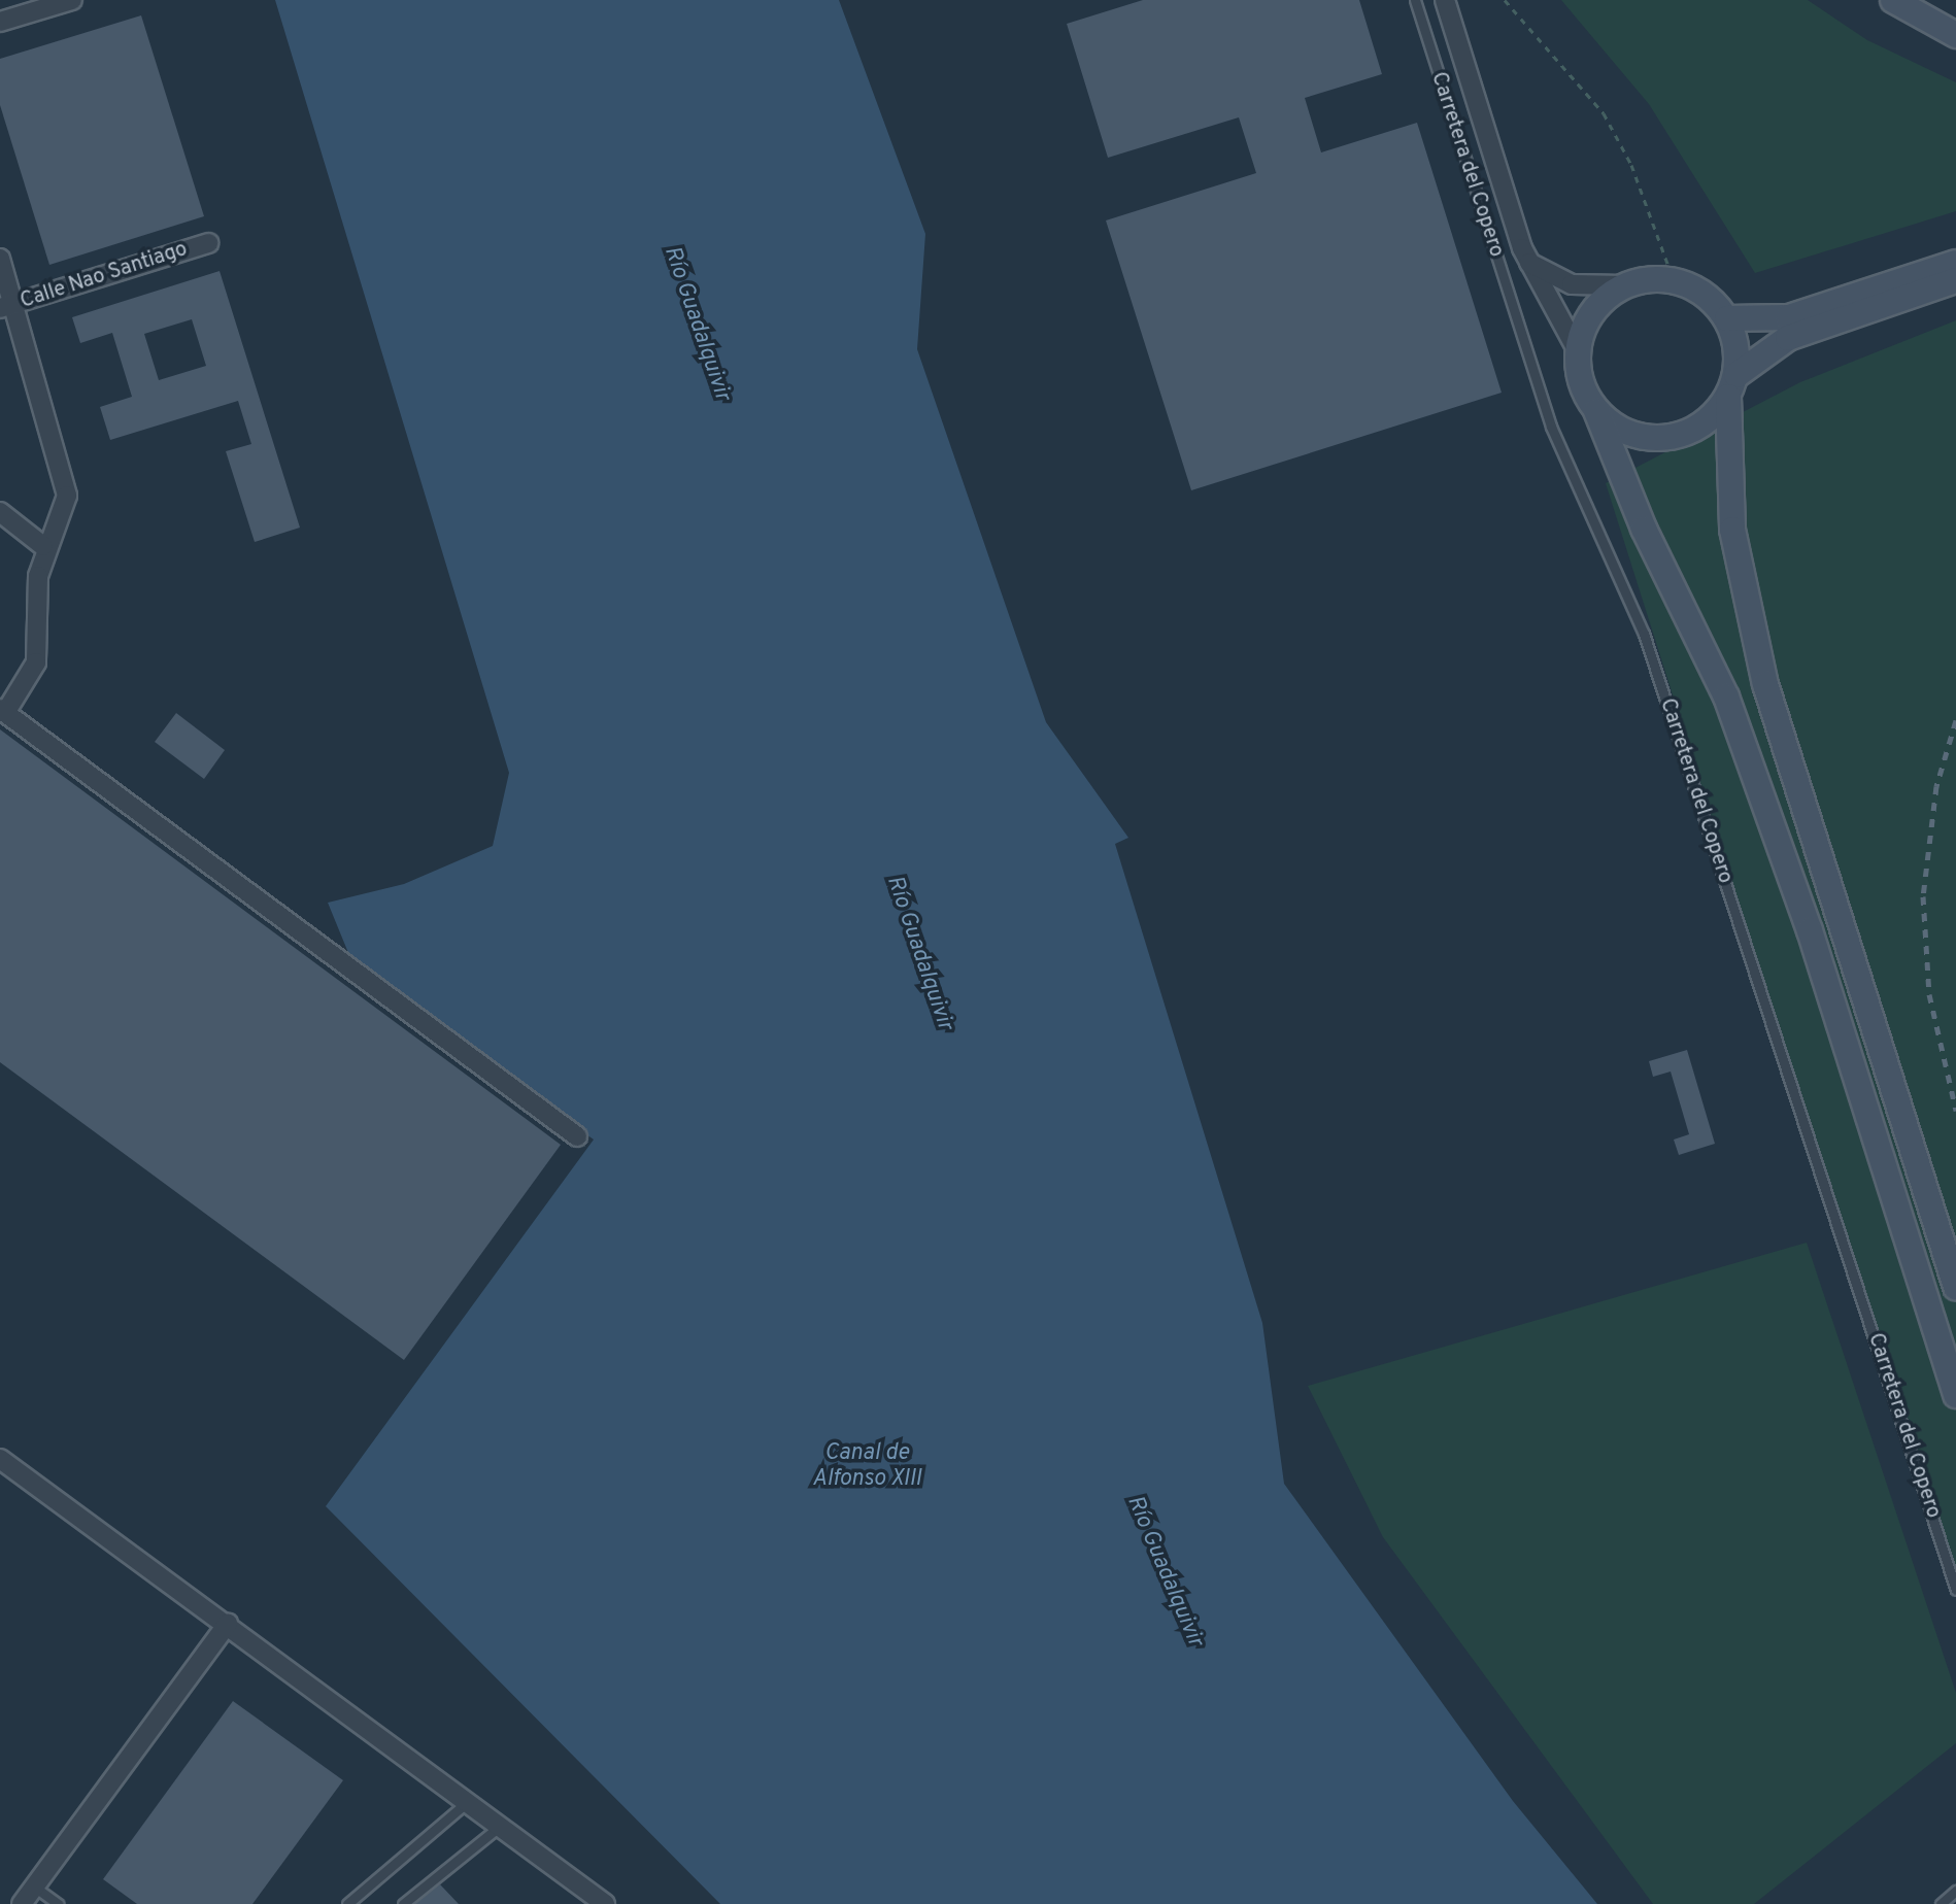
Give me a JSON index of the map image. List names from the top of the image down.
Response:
{
  "streets": {
    "street": ["Calle Nao Santiago"],
    "lane": ["Carretera del Copero"]
  },
  "water": ["Río Guadalquivir", "Canal de Alfonso XIII"]
}
